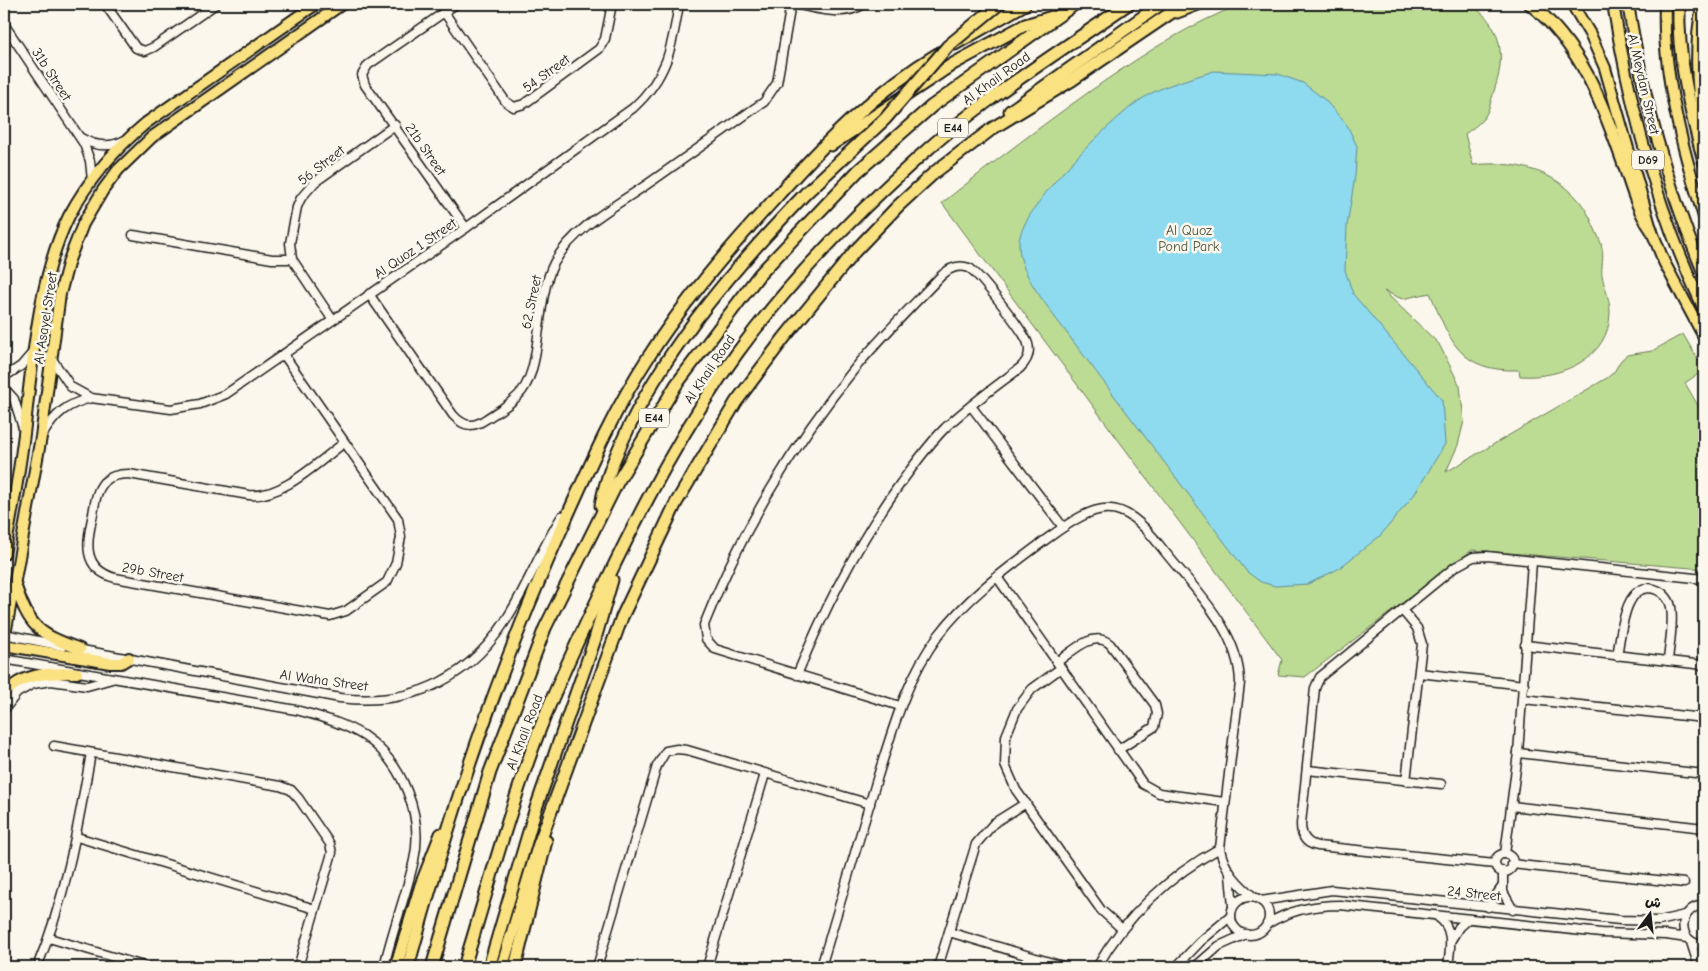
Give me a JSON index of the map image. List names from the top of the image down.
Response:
{
  "streets": {
    "highway": ["Al Khail Road", "E44"],
    "main road": ["Al Meydan Street", "D69", "Al Asayel Street"],
    "street": [
      "54 Street",
      "31b Street",
      "21b Street",
      "56 Street",
      "Al Quoz 1 Street",
      "62 Street",
      "29b Street",
      "Al Waha Street",
      "24 Street"
    ]
  },
  "crossings": [
    ["54 Street", "21b Street"],
    ["31b Street", "Al Asayel Street"],
    ["21b Street", "56 Street"],
    ["21b Street", "Al Quoz 1 Street"],
    ["Al Quoz 1 Street", "62 Street"],
    ["Al Quoz 1 Street", "Al Asayel Street"],
    ["Al Quoz 1 Street", "29b Street"],
    ["Al Asayel Street", "Al Waha Street"]
  ],
  "parks": ["Al Quoz Pond Park"],
  "north": "top"
}
